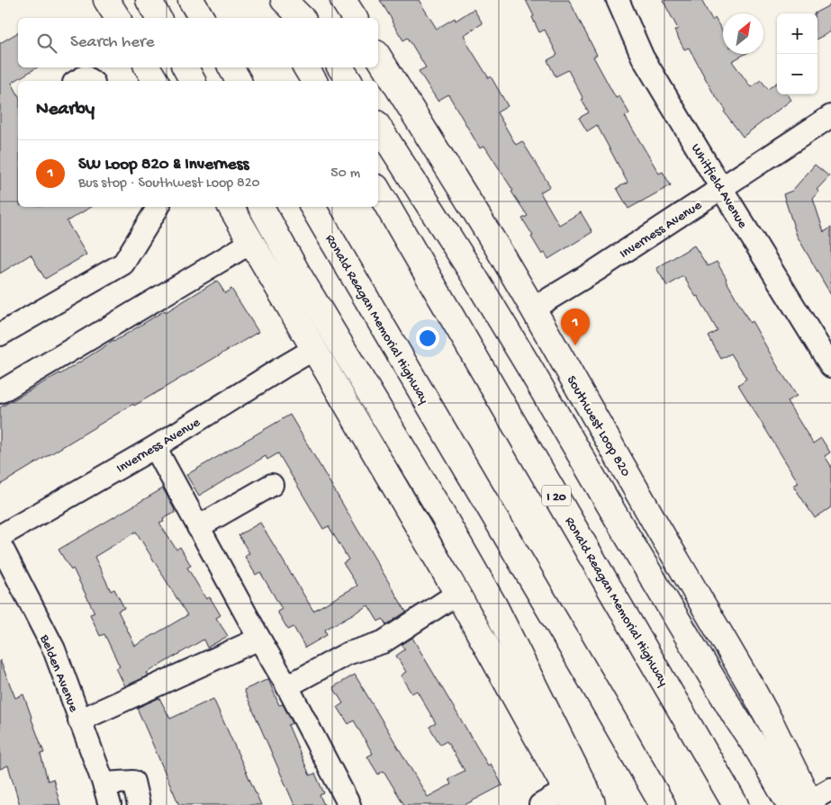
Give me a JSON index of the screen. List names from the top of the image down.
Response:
{
  "streets": {
    "main road": ["Ronald Reagan Memorial Highway", "Southwest Loop 820", "I 20"],
    "street": ["Whitfield Avenue", "Inverness Avenue", "Belden Avenue"]
  },
  "crossings": [
    ["Whitfield Avenue", "Inverness Avenue"],
    ["Inverness Avenue", "Southwest Loop 820"]
  ],
  "north": "top right",
  "page": {
    "map_buttons": ["+", "−"],
    "search": "Search here",
    "heading": "Nearby",
    "list": [
      {
        "mark": "1",
        "name": "SW Loop 820 & Inverness",
        "note": "Bus stop · Southwest Loop 820",
        "value": "50 m"
      }
    ],
    "pins": "1"
  }
}
